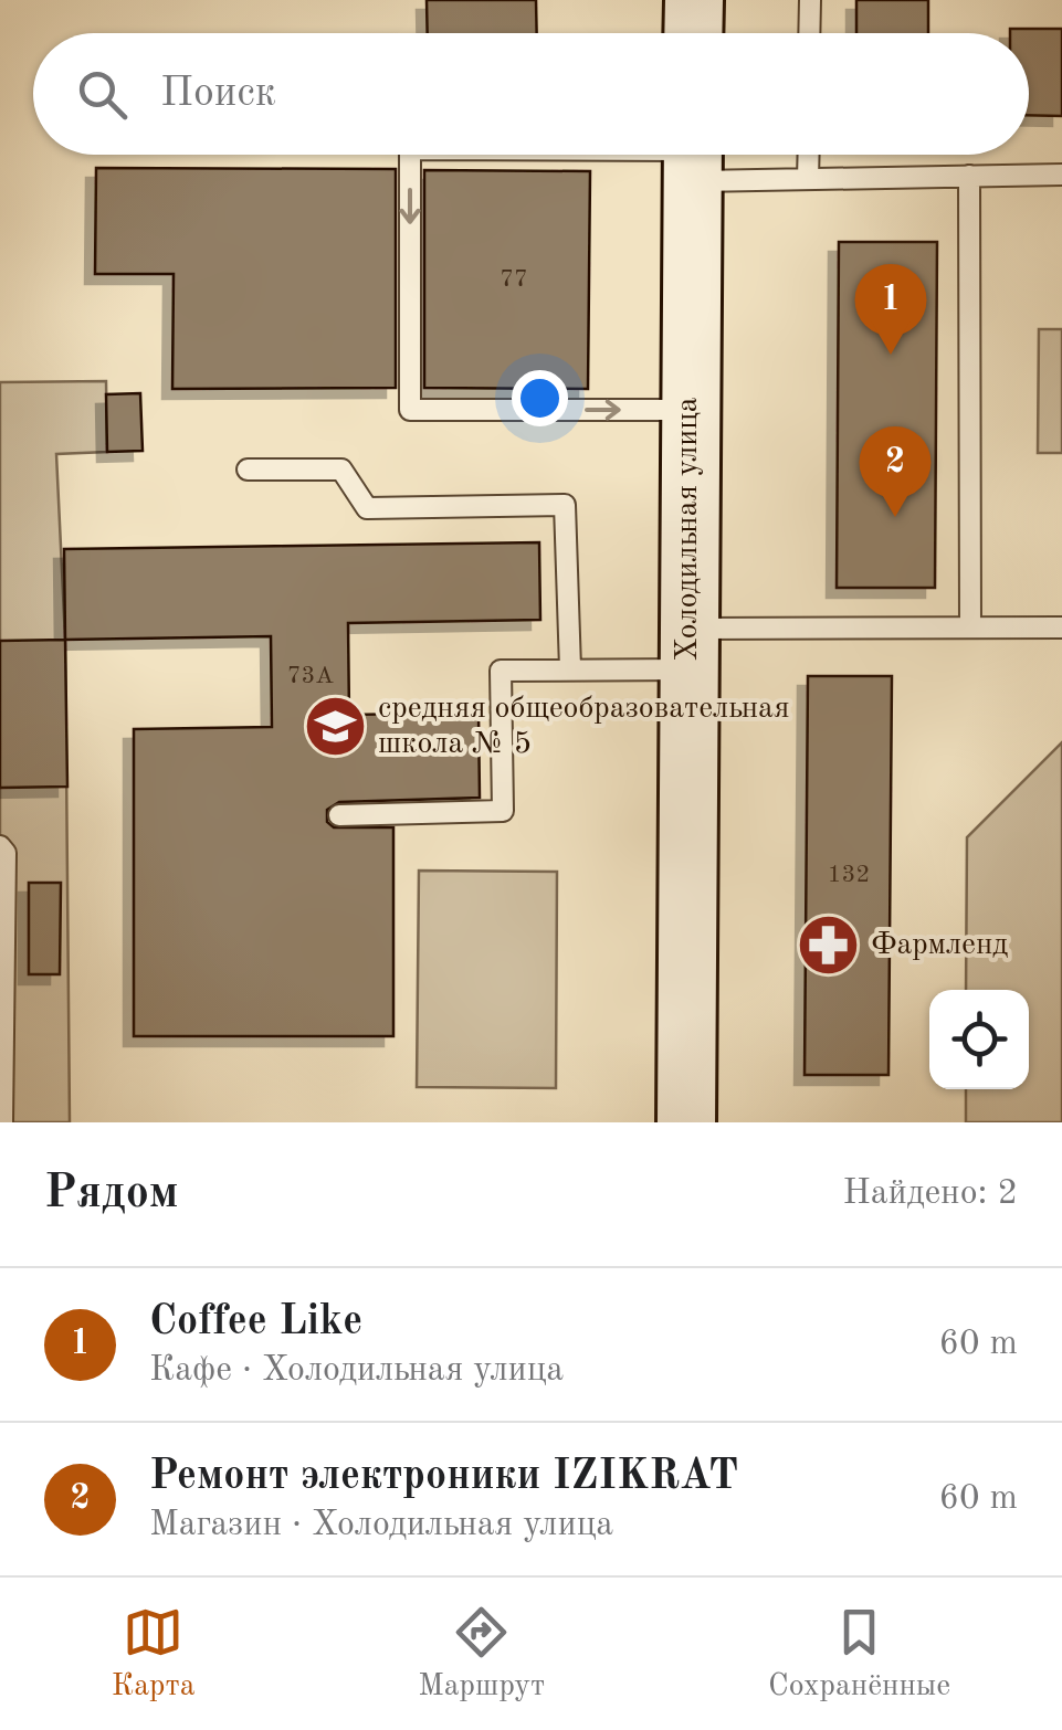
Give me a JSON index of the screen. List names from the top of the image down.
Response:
{
  "streets": {
    "street": ["Холодильная улица"]
  },
  "places": {
    "school or university": ["средняя общеобразовательная школа № 5"],
    "pharmacy": ["Фармленд"]
  },
  "house_numbers": ["77", "73А", "132"],
  "page": {
    "search": "Поиск",
    "pins": ["1", "2"],
    "heading": ["Рядом", "Найдено: 2"],
    "list": [
      {
        "mark": "1",
        "name": "Coffee Like",
        "note": "Кафе · Холодильная улица",
        "value": "60 m"
      },
      {
        "mark": "2",
        "name": "Ремонт электроники IZIKRAT",
        "note": "Магазин · Холодильная улица",
        "value": "60 m"
      }
    ],
    "nav": ["Карта", "Маршрут", "Сохранённые"]
  }
}
